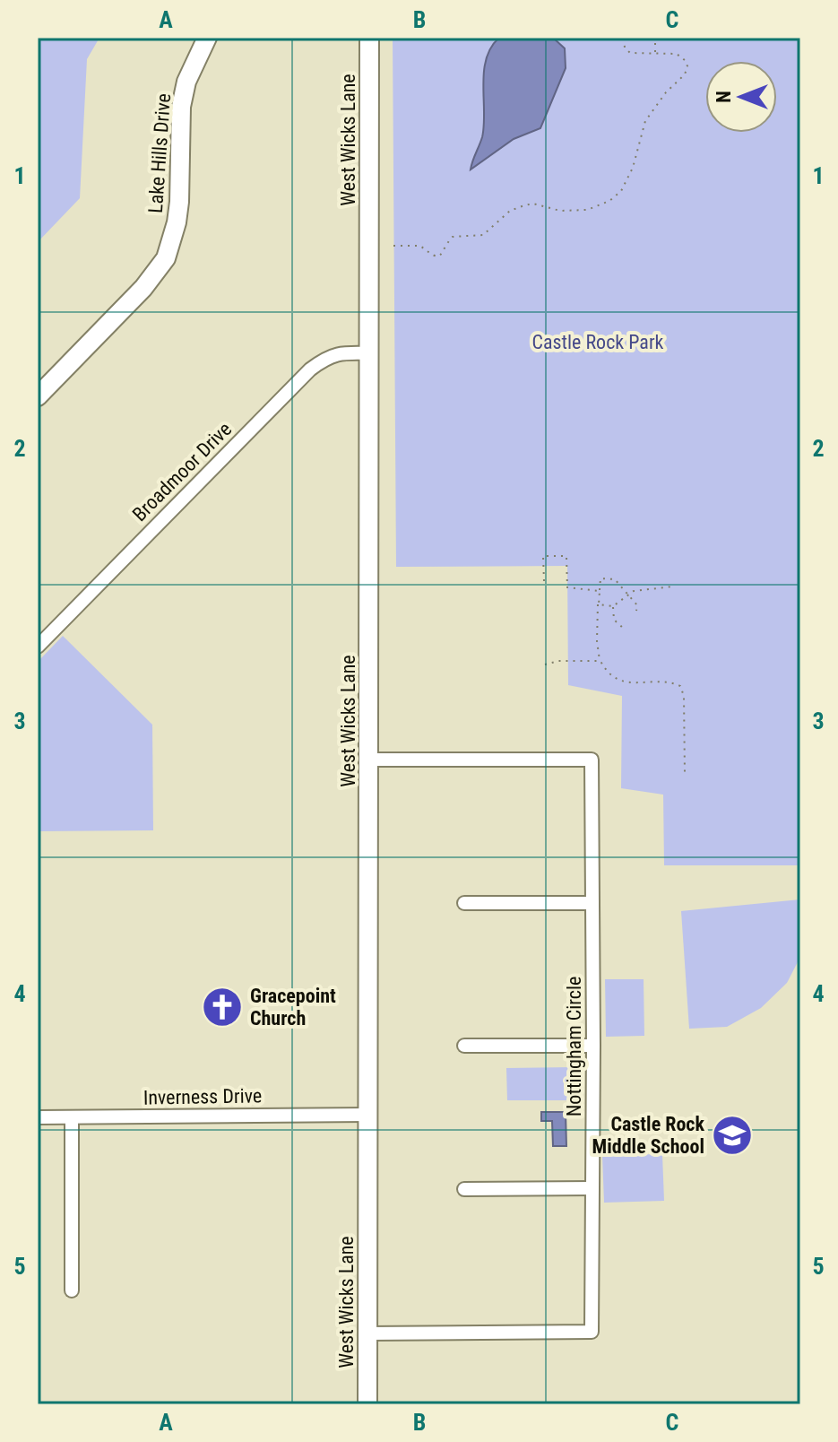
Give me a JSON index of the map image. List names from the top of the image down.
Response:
{
  "streets": {
    "main road": ["West Wicks Lane", "Lake Hills Drive"],
    "street": ["Broadmoor Drive", "Nottingham Circle", "Inverness Drive"]
  },
  "crossings": [
    ["West Wicks Lane", "Broadmoor Drive"],
    ["West Wicks Lane", "Nottingham Circle"],
    ["West Wicks Lane", "Inverness Drive"]
  ],
  "parks": ["Castle Rock Park"],
  "places": {
    "church": ["Gracepoint Church"],
    "school or university": ["Castle Rock Middle School"]
  },
  "north": "left",
  "grid": {
    "columns": ["A", "B", "C"],
    "rows": [
      "1",
      "2",
      "3",
      "4",
      "5"
    ]
  }
}
